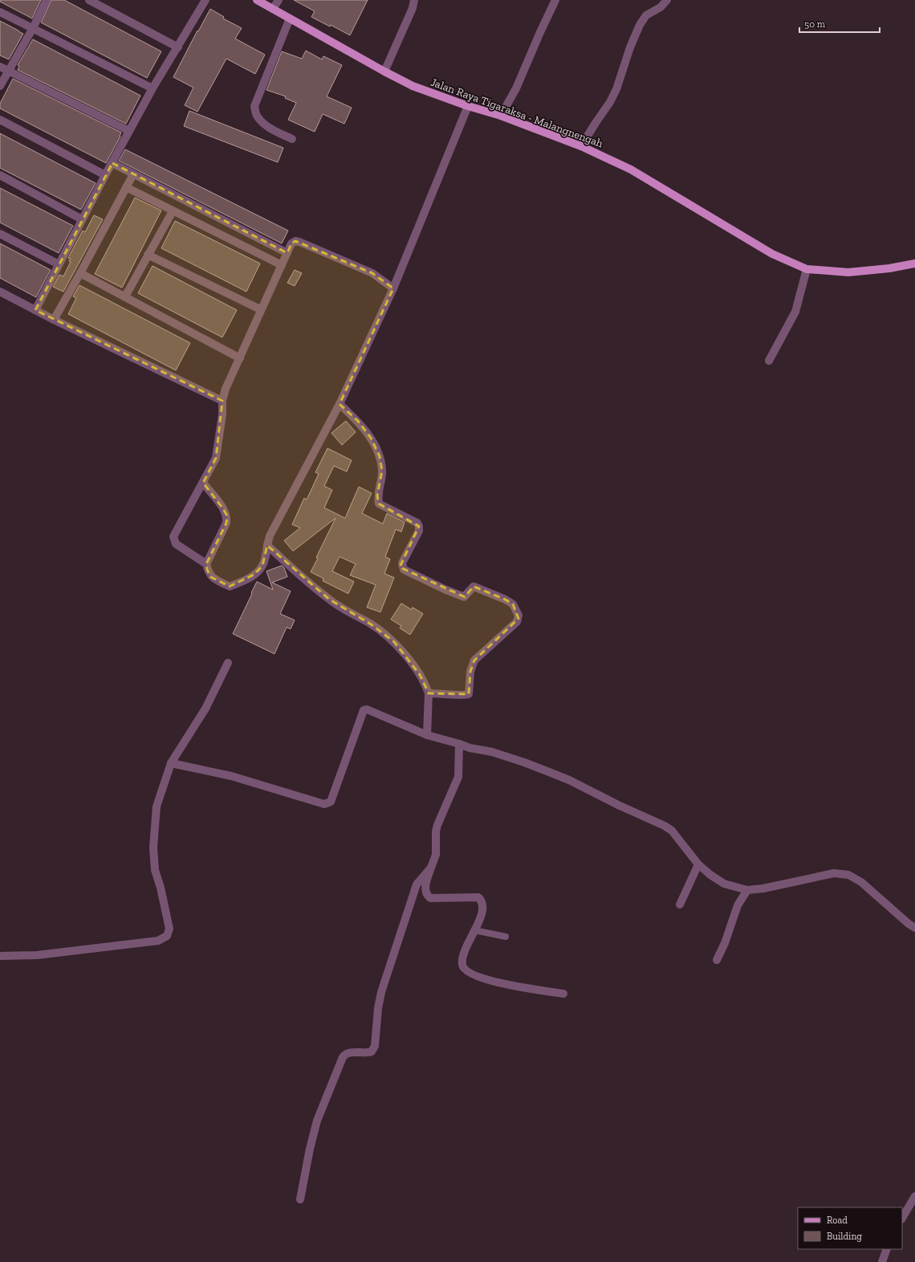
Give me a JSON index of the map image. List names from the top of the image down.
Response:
{
  "streets": {
    "main road": ["Jalan Raya Tigaraksa - Malangnengah"]
  },
  "legend": ["Road", "Building"],
  "scale_bar": "50 m"
}
